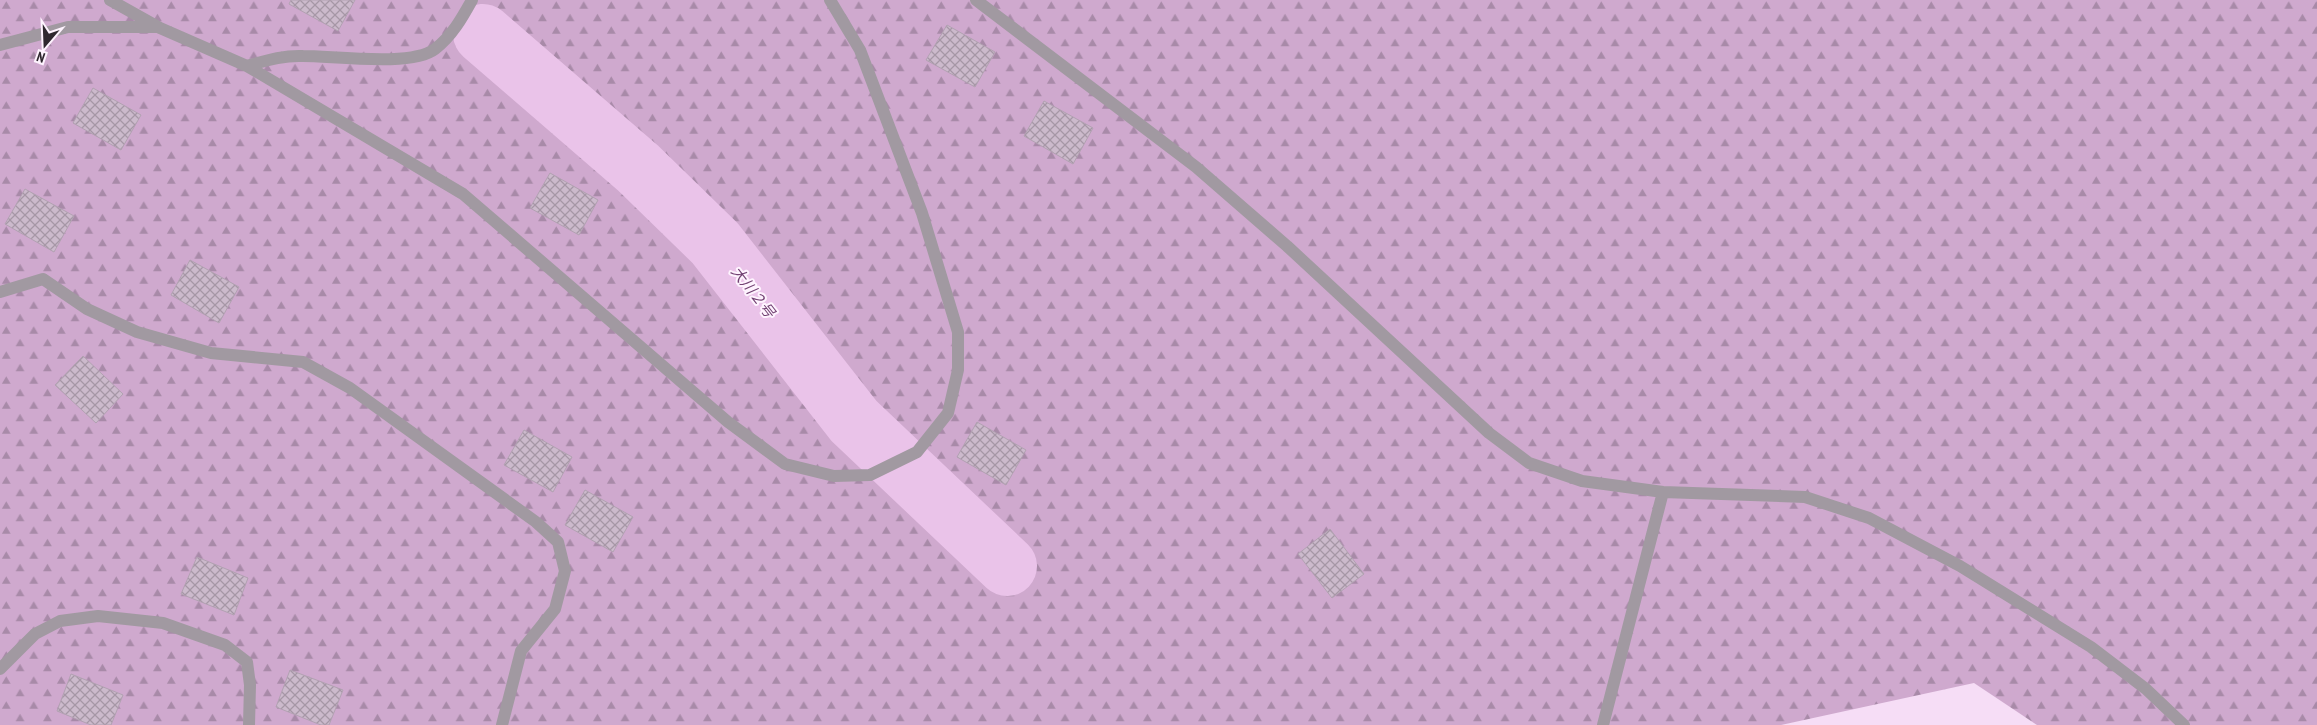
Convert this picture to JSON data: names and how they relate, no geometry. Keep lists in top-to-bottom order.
{
  "water": ["大川２号"],
  "north": "bottom"
}
